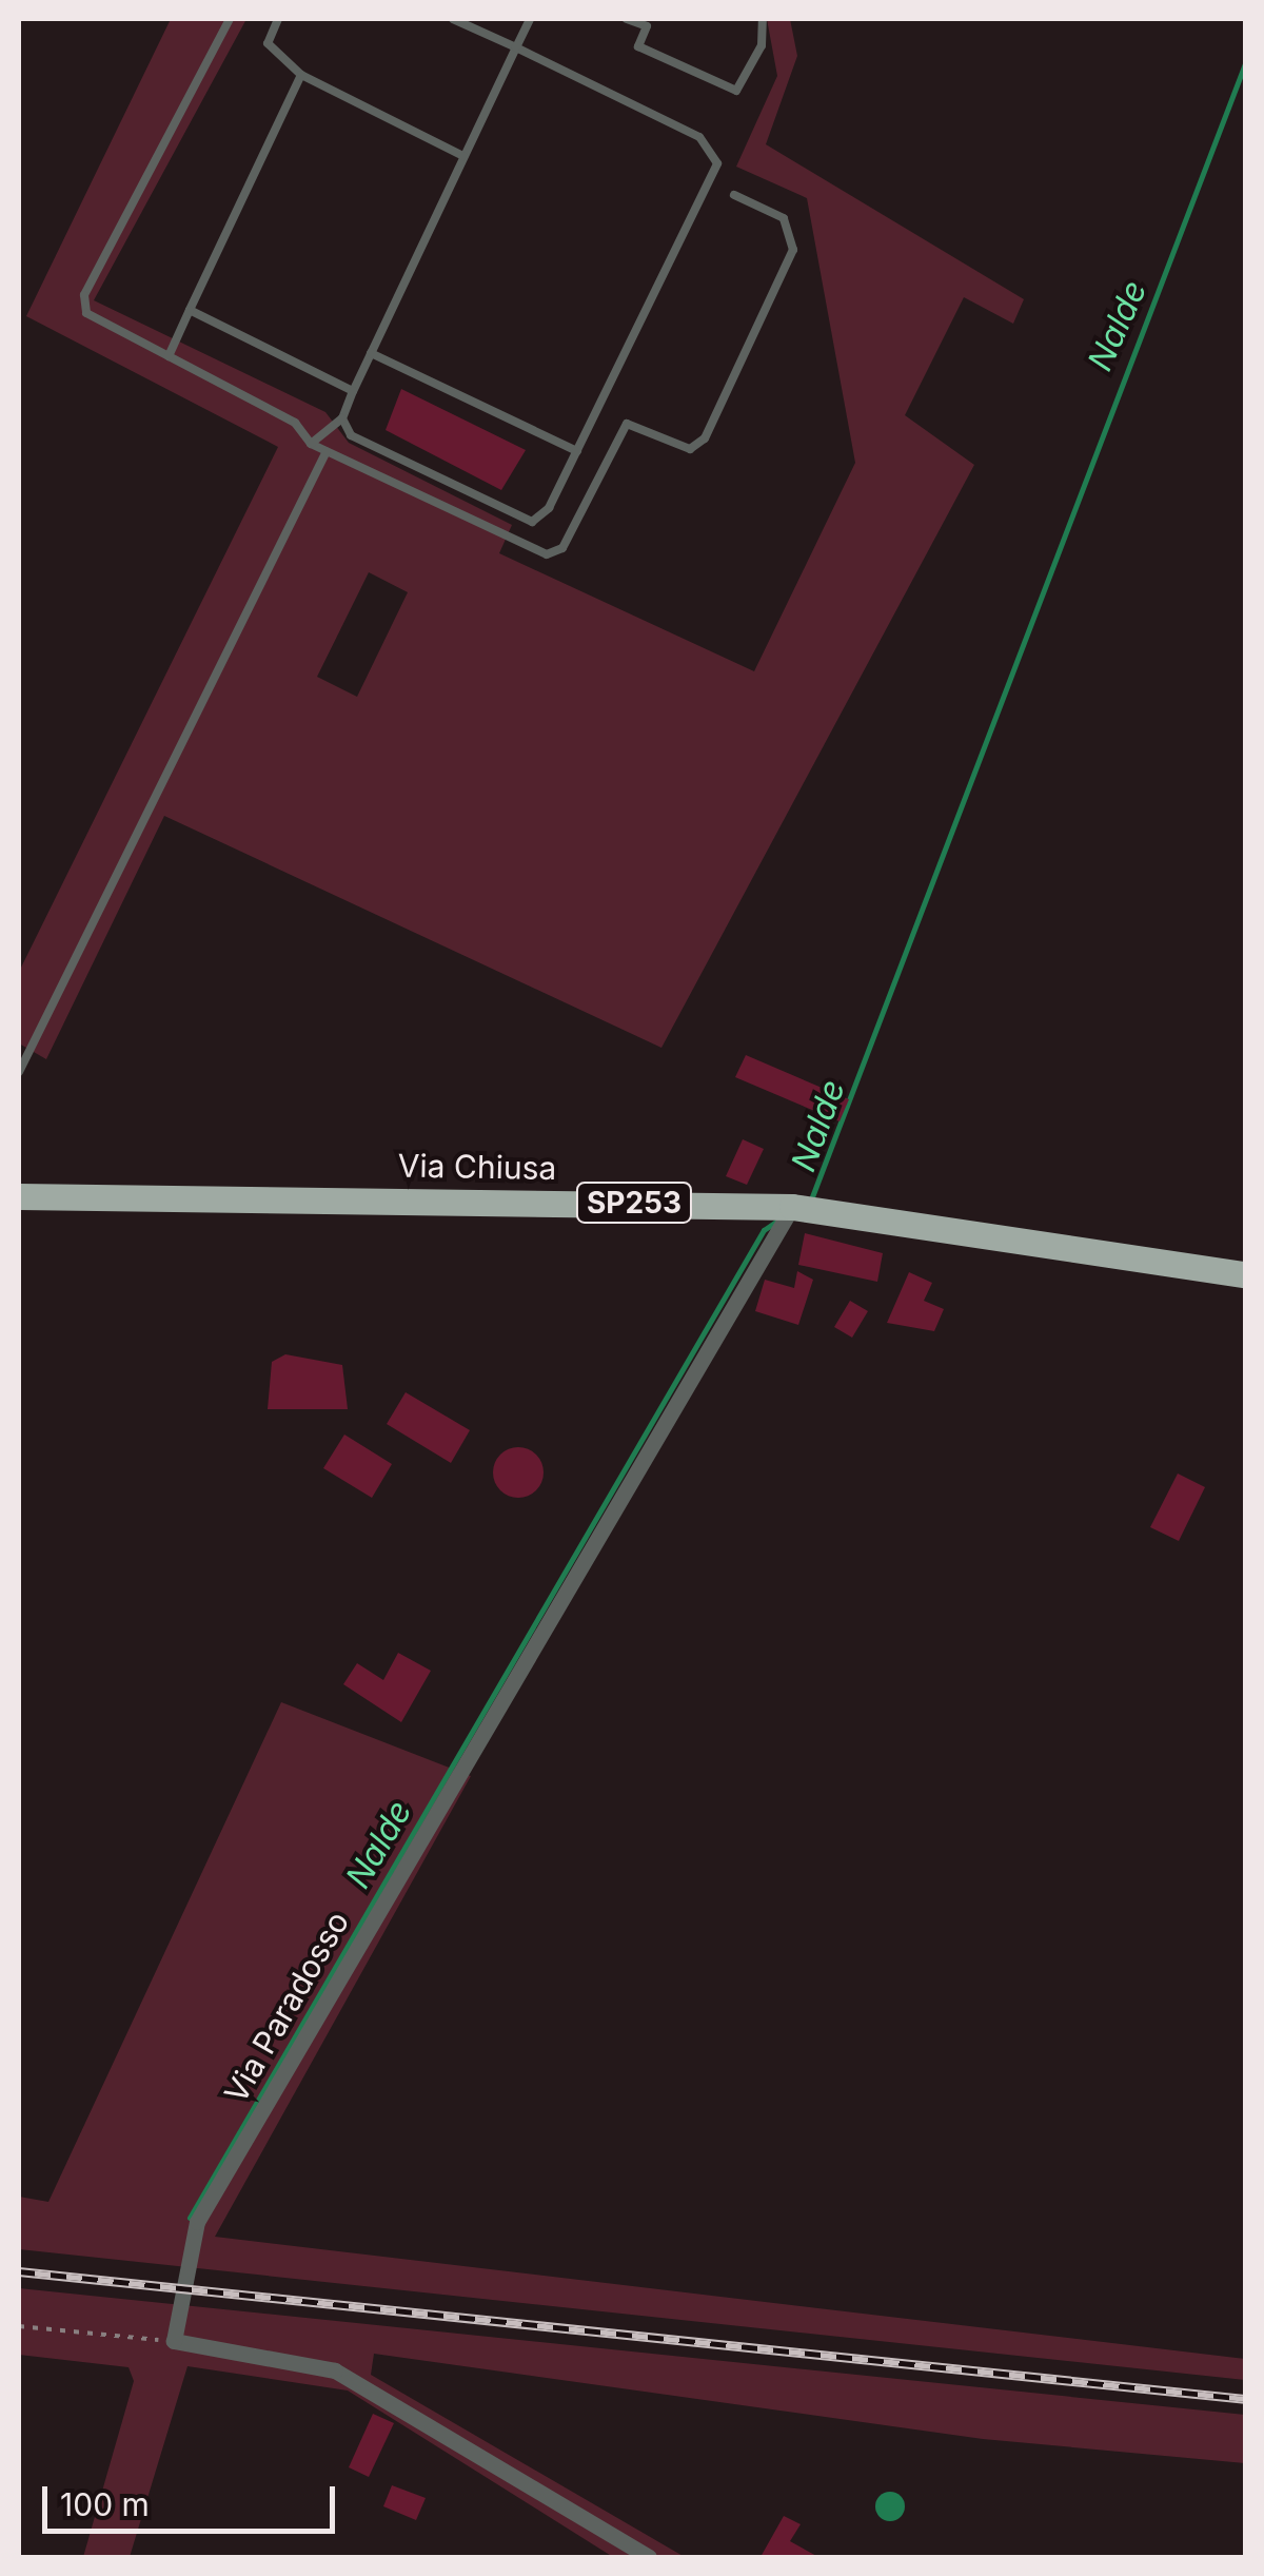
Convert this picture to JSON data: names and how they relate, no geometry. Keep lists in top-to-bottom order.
{
  "streets": {
    "main road": ["Via Chiusa", "SP253"],
    "street": ["Via Paradosso"]
  },
  "crossings": [
    ["Via Chiusa", "Via Paradosso"]
  ],
  "water": ["Nalde"],
  "scale_bar": "100 m"
}
